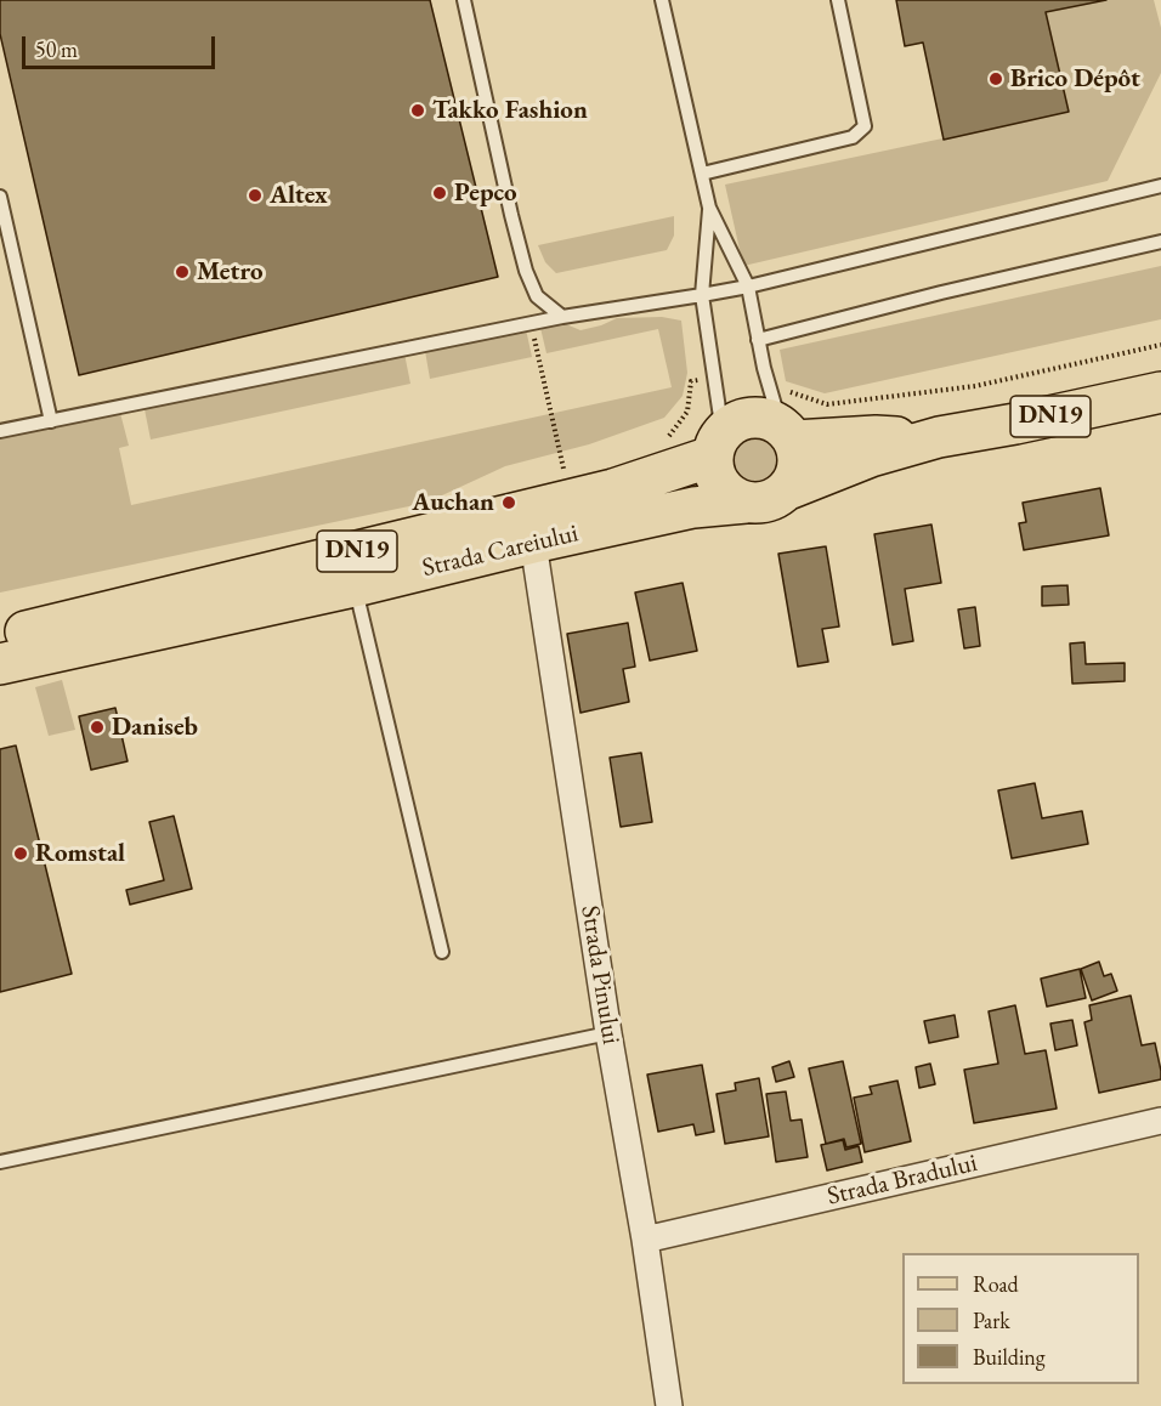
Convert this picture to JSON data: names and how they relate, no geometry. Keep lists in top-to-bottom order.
{
  "streets": {
    "main road": ["DN19", "Strada Careiului"],
    "street": ["Strada Pinului", "Strada Bradului"]
  },
  "crossings": [
    ["DN19", "Strada Careiului"],
    ["Strada Careiului", "Strada Pinului"],
    ["Strada Pinului", "Strada Bradului"]
  ],
  "places": [
    "Brico Dépôt",
    "Takko Fashion",
    "Pepco",
    "Altex",
    "Metro",
    "Auchan",
    "Daniseb",
    "Romstal"
  ],
  "legend": ["Road", "Park", "Building"],
  "scale_bar": "50 m"
}
